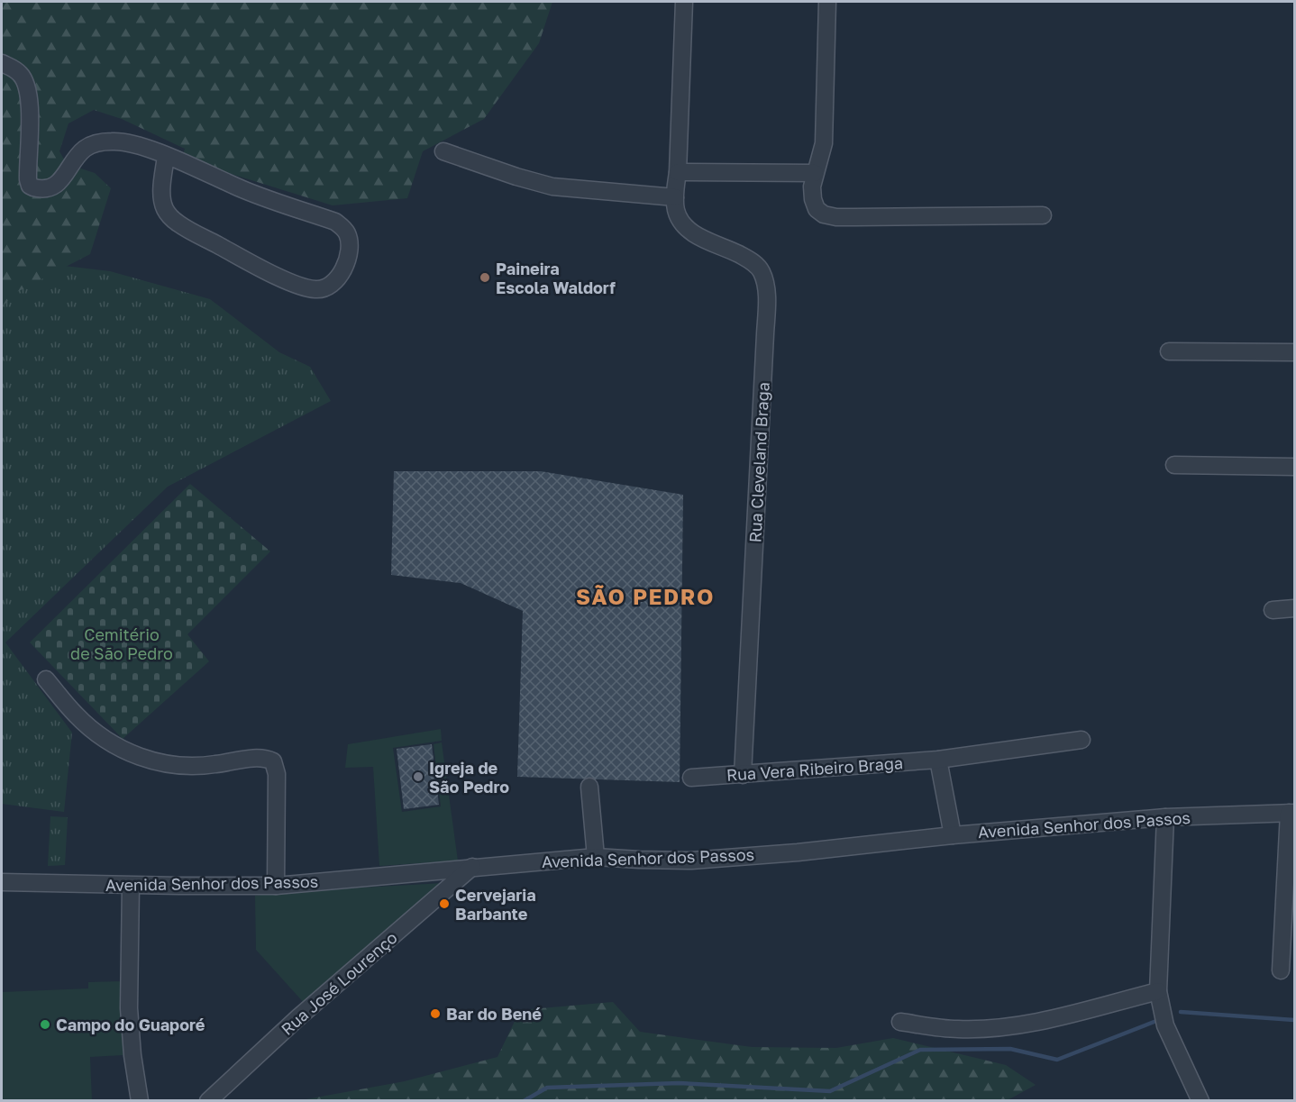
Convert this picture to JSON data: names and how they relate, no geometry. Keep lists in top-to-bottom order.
{
  "streets": {
    "street": [
      "Rua Cleveland Braga",
      "Rua Vera Ribeiro Braga",
      "Avenida Senhor dos Passos",
      "Rua José Lourenço"
    ]
  },
  "crossings": [
    ["Rua Cleveland Braga", "Rua Vera Ribeiro Braga"],
    ["Avenida Senhor dos Passos", "Rua José Lourenço"]
  ],
  "districts": ["SÃO PEDRO"],
  "parks": ["Cemitério de São Pedro"],
  "places": [
    "Paineira Escola Waldorf",
    "Igreja de São Pedro",
    "Cervejaria Barbante",
    "Bar do Bené",
    "Campo do Guaporé"
  ]
}
